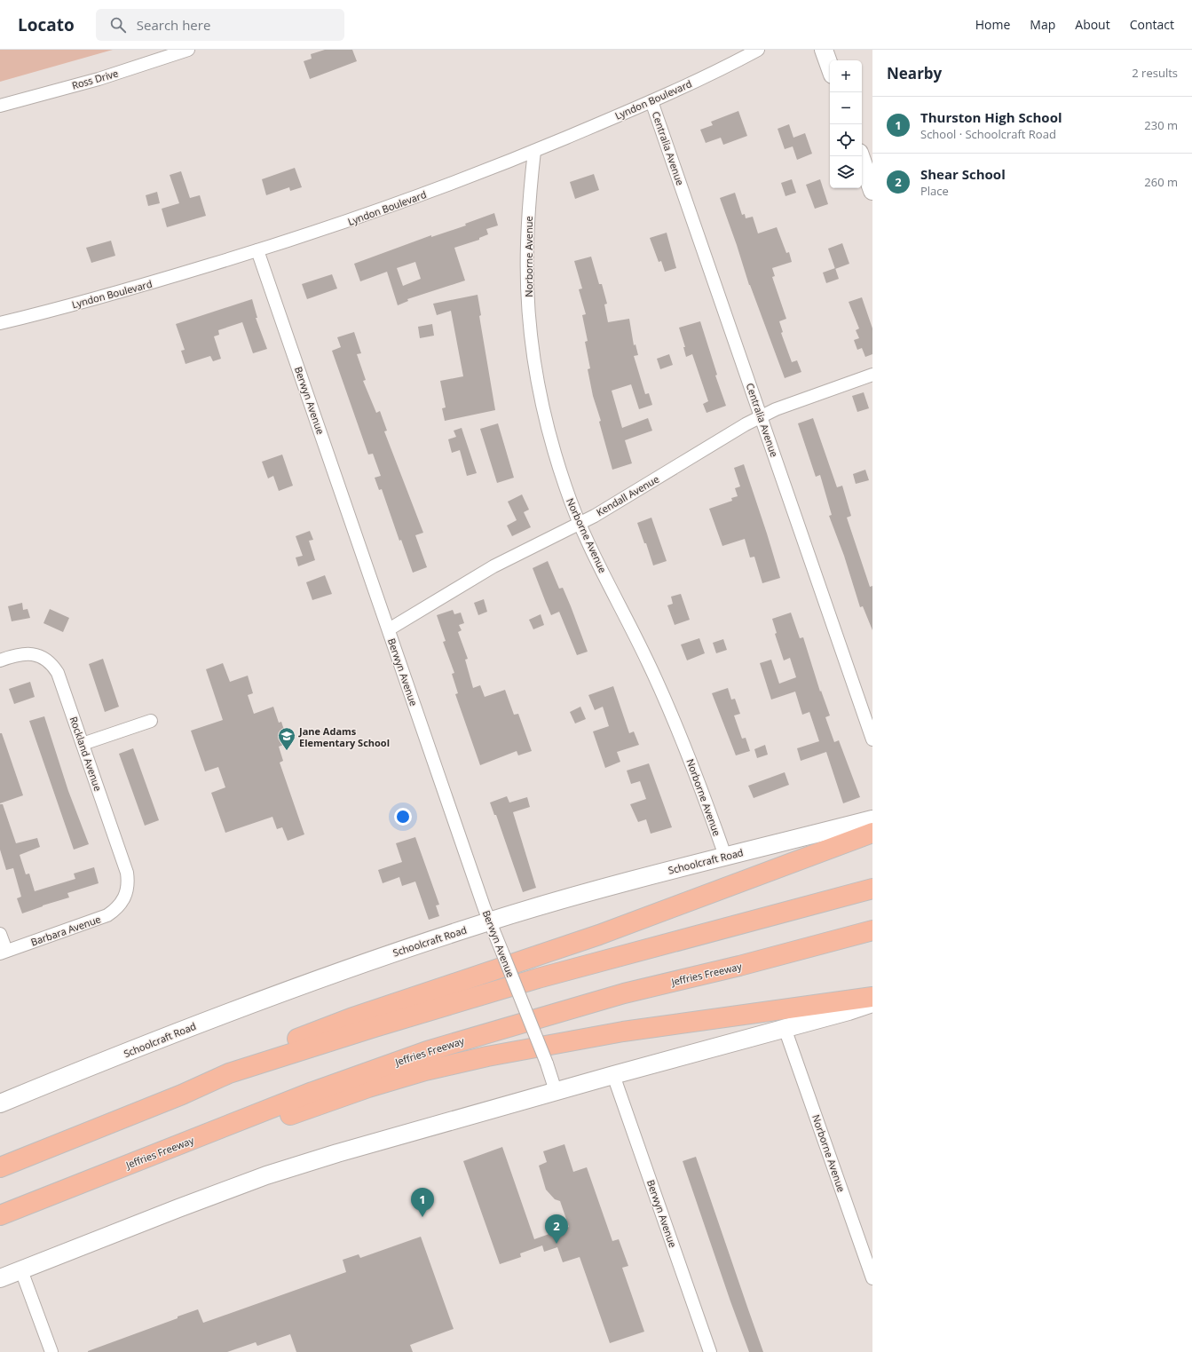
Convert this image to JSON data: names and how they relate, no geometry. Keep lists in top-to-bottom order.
{
  "streets": {
    "highway": ["Jeffries Freeway"],
    "main road": ["Schoolcraft Road"],
    "street": [
      "Ross Drive",
      "Lyndon Boulevard",
      "Centralia Avenue",
      "Norborne Avenue",
      "Berwyn Avenue",
      "Kendall Avenue",
      "Rockland Avenue",
      "Barbara Avenue"
    ]
  },
  "crossings": [
    ["Lyndon Boulevard", "Centralia Avenue"],
    ["Lyndon Boulevard", "Norborne Avenue"],
    ["Lyndon Boulevard", "Berwyn Avenue"],
    ["Centralia Avenue", "Kendall Avenue"],
    ["Norborne Avenue", "Kendall Avenue"],
    ["Norborne Avenue", "Schoolcraft Road"],
    ["Berwyn Avenue", "Kendall Avenue"],
    ["Berwyn Avenue", "Schoolcraft Road"],
    ["Rockland Avenue", "Barbara Avenue"]
  ],
  "places": {
    "school or university": ["Jane Adams Elementary School"]
  },
  "page": {
    "header": "Locato",
    "search": "Search here",
    "nav": [
      "Home",
      "Map",
      "About",
      "Contact"
    ],
    "heading": ["Nearby", "2 results"],
    "map_buttons": ["+", "−"],
    "list": [
      {
        "mark": "1",
        "name": "Thurston High School",
        "note": "School · Schoolcraft Road",
        "value": "230 m"
      },
      {
        "mark": "2",
        "name": "Shear School",
        "note": "Place",
        "value": "260 m"
      }
    ],
    "pins": ["1", "2"]
  }
}
